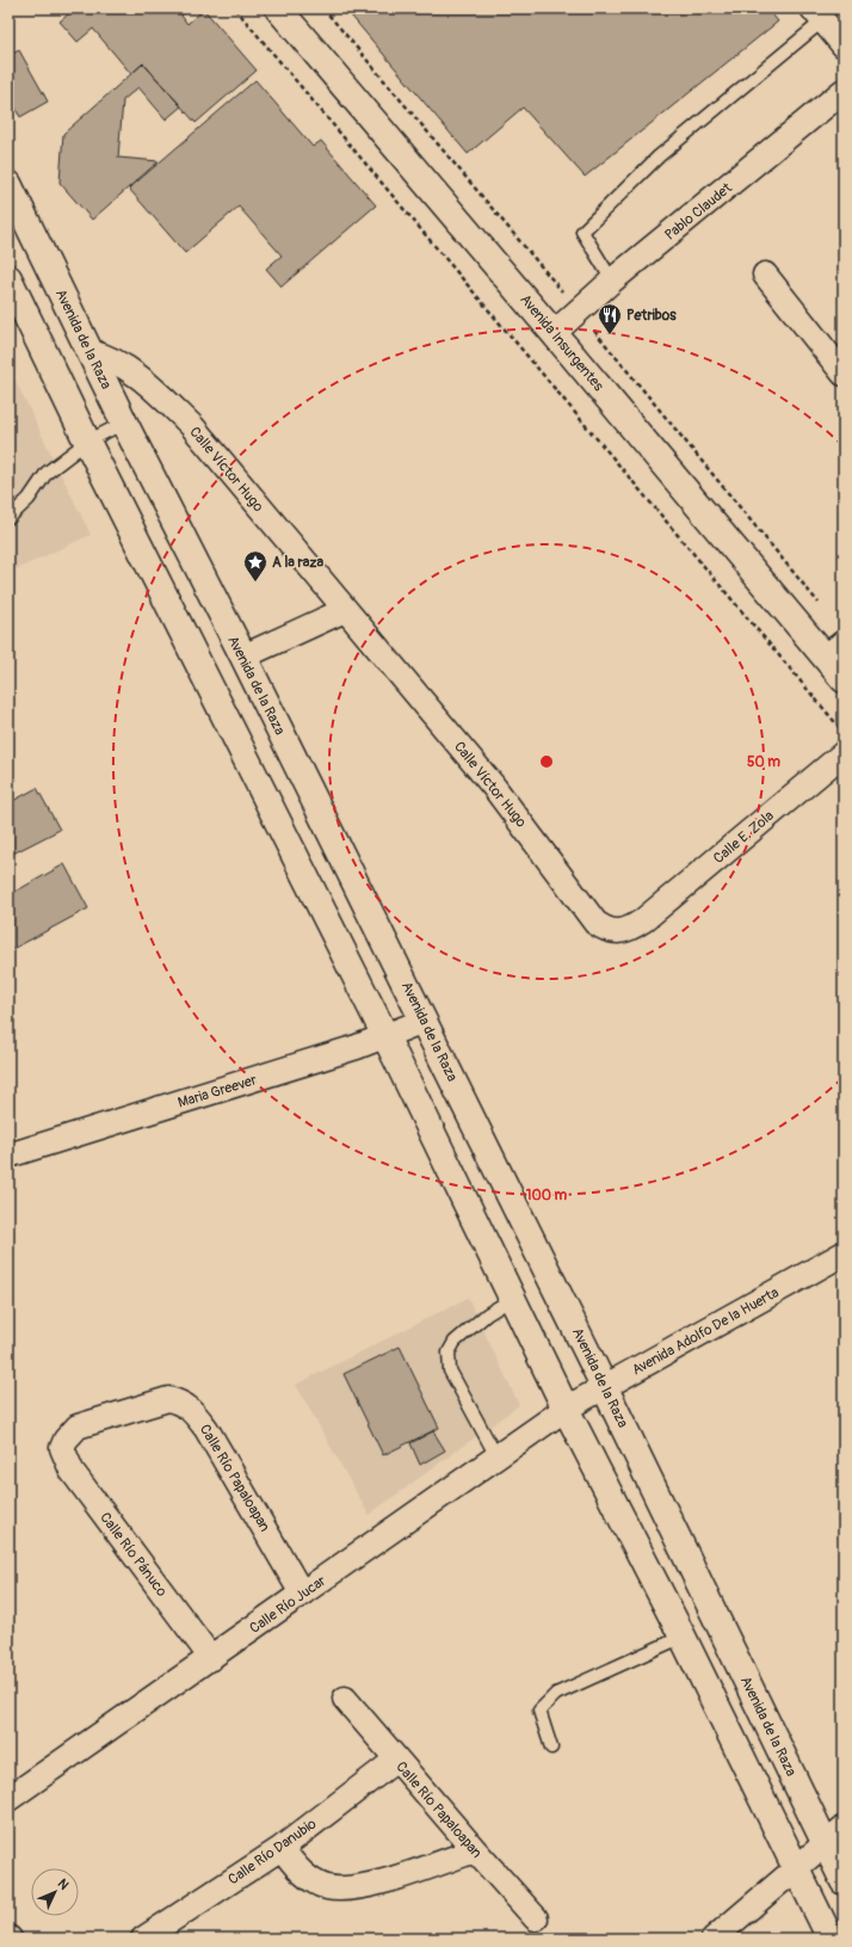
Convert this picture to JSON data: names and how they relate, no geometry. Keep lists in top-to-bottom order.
{
  "streets": {
    "main road": ["Avenida de la Raza", "Avenida Insurgentes"],
    "street": [
      "Pablo Claudet",
      "Calle Víctor Hugo",
      "Calle E. Zola",
      "Maria Greever",
      "Avenida Adolfo De la Huerta",
      "Calle Río Papaloapan",
      "Calle Río Pánuco",
      "Calle Río Jucar",
      "Calle Río Danubio"
    ]
  },
  "crossings": [
    ["Pablo Claudet", "Avenida Insurgentes"],
    ["Avenida de la Raza", "Calle Víctor Hugo"],
    ["Avenida de la Raza", "Maria Greever"],
    ["Avenida de la Raza", "Avenida Adolfo De la Huerta"],
    ["Calle Víctor Hugo", "Calle E. Zola"],
    ["Avenida Adolfo De la Huerta", "Calle Río Jucar"],
    ["Calle Río Papaloapan", "Calle Río Pánuco"],
    ["Calle Río Papaloapan", "Calle Río Jucar"],
    ["Calle Río Papaloapan", "Calle Río Danubio"],
    ["Calle Río Pánuco", "Calle Río Jucar"]
  ],
  "places": {
    "restaurant": ["Petribos"],
    "place": ["A la raza"]
  },
  "north": "top right",
  "rings": ["50 m", "100 m"]
}
